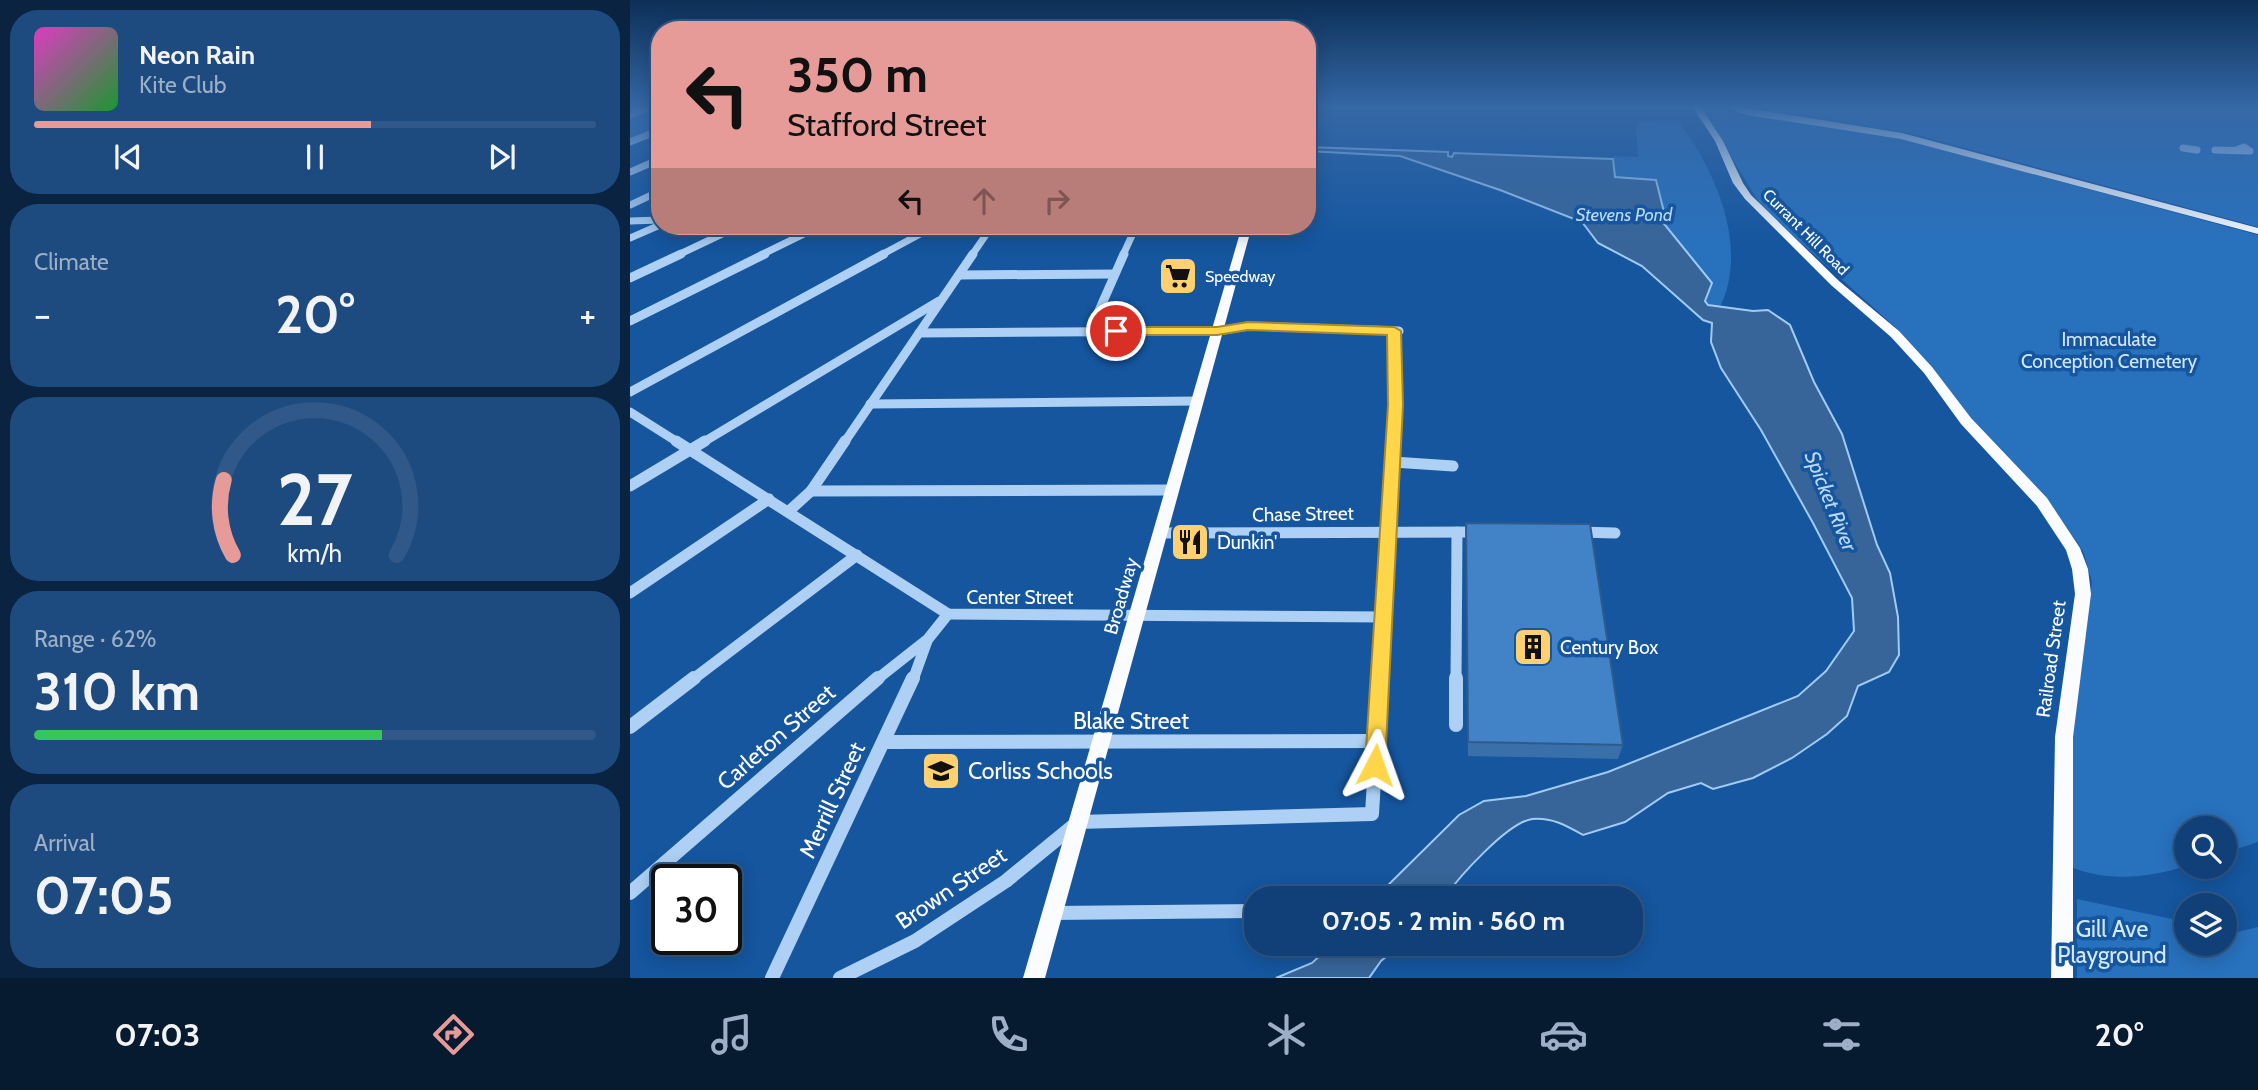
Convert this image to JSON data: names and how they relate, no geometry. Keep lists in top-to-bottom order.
{
  "streets": {
    "main road": ["Currant Hill Road", "Broadway", "Railroad Street"],
    "street": [
      "Chase Street",
      "Center Street",
      "Blake Street",
      "Carleton Street",
      "Merrill Street",
      "Brown Street"
    ]
  },
  "crossings": [
    ["Currant Hill Road", "Railroad Street"],
    ["Chase Street", "Broadway"],
    ["Broadway", "Center Street"],
    ["Broadway", "Blake Street"],
    ["Broadway", "Brown Street"],
    ["Center Street", "Carleton Street"],
    ["Blake Street", "Merrill Street"],
    ["Carleton Street", "Merrill Street"]
  ],
  "water": ["Stevens Pond", "Spicket River"],
  "parks": ["Immaculate Conception Cemetery", "Gill Ave Playground"],
  "places": {
    "supermarket": ["Speedway"],
    "restaurant": ["Dunkin'"],
    "building": ["Century Box"],
    "school or university": ["Corliss Schools"]
  },
  "page": {
    "turn": ["350 m", "Stafford Street"],
    "song": ["Neon Rain", "Kite Club"],
    "tile": [
      "Climate",
      ["Range · 62%", "310 km"],
      ["Arrival", "07:05"]
    ],
    "heat": ["−", "20°", "+"],
    "limit": "30",
    "trip": "07:05 · 2 min · 560 m",
    "tabs": ["07:03", "20°"],
    "gauge": ["27", "km/h"]
  }
}
